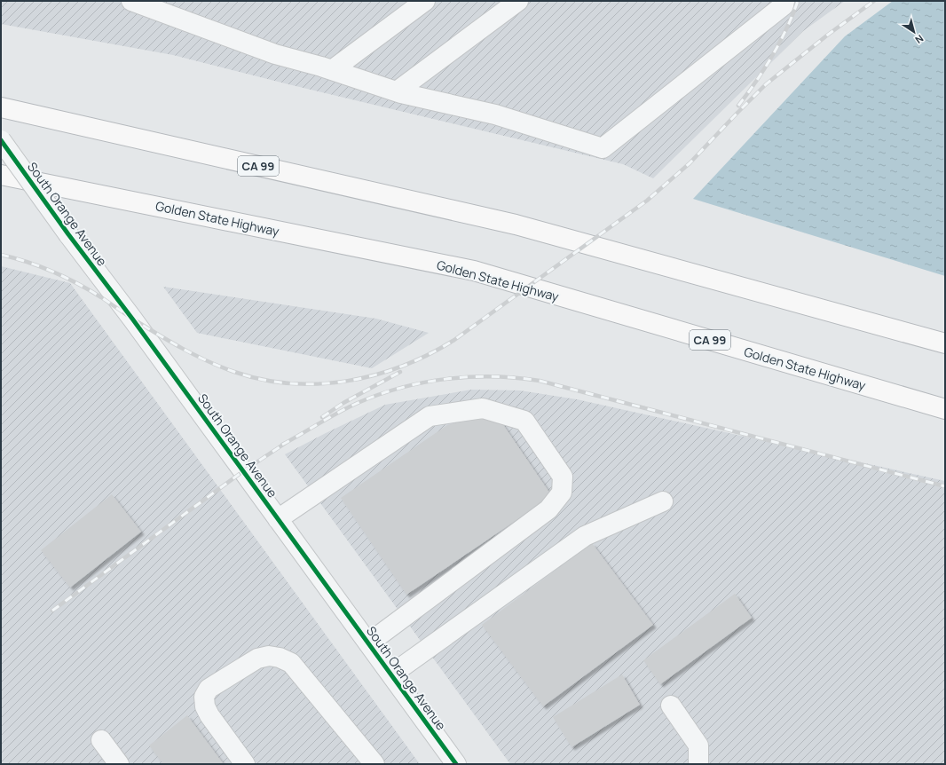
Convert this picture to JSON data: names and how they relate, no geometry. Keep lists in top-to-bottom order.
{
  "streets": {
    "highway": ["CA 99", "Golden State Highway"],
    "street": ["South Orange Avenue"]
  },
  "north": "bottom right"
}
